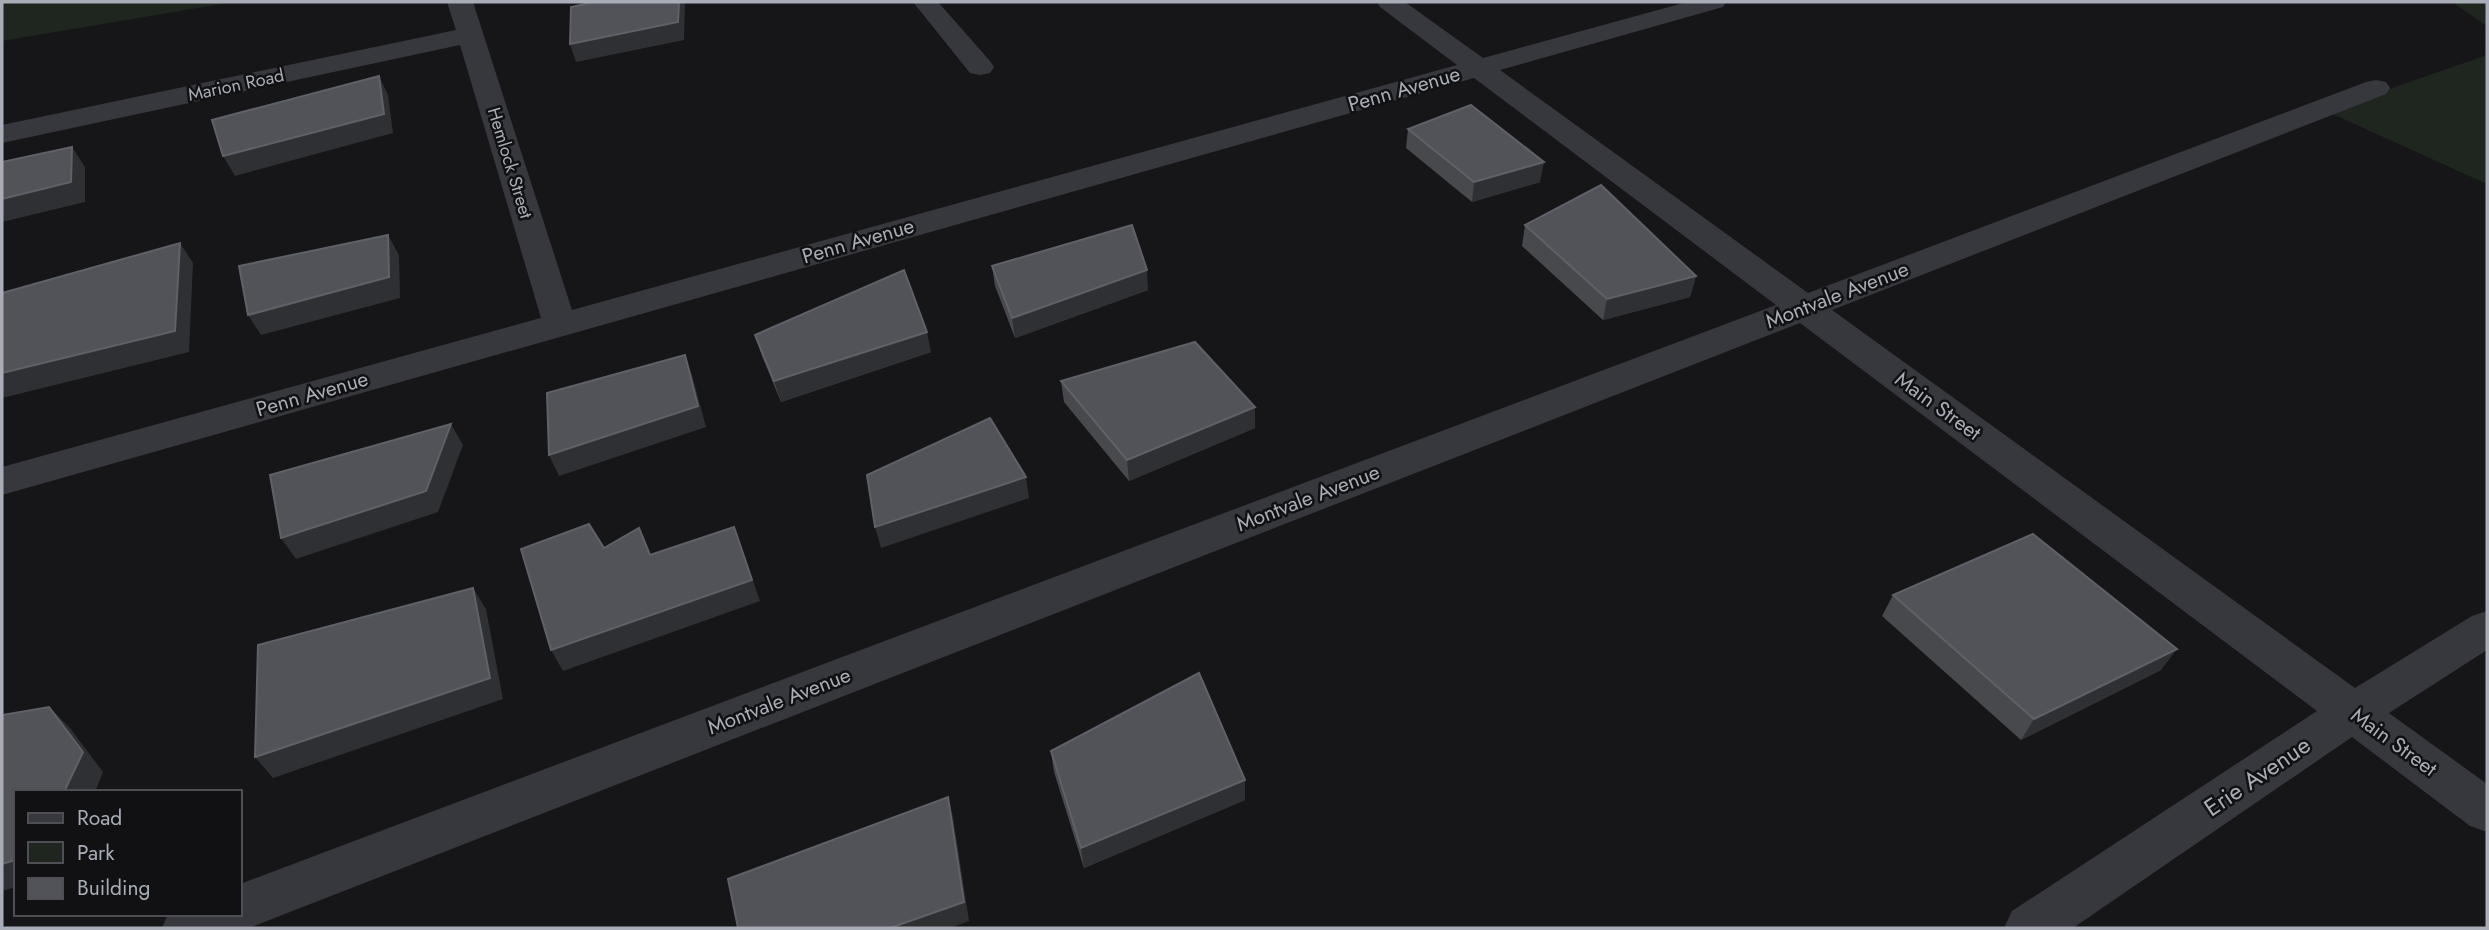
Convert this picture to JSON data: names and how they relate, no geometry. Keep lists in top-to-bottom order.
{
  "streets": {
    "street": [
      "Marion Road",
      "Penn Avenue",
      "Hemlock Street",
      "Montvale Avenue",
      "Main Street",
      "Erie Avenue"
    ]
  },
  "crossings": [
    ["Marion Road", "Hemlock Street"],
    ["Penn Avenue", "Hemlock Street"],
    ["Penn Avenue", "Main Street"],
    ["Montvale Avenue", "Main Street"],
    ["Main Street", "Erie Avenue"]
  ],
  "legend": ["Road", "Park", "Building"]
}
